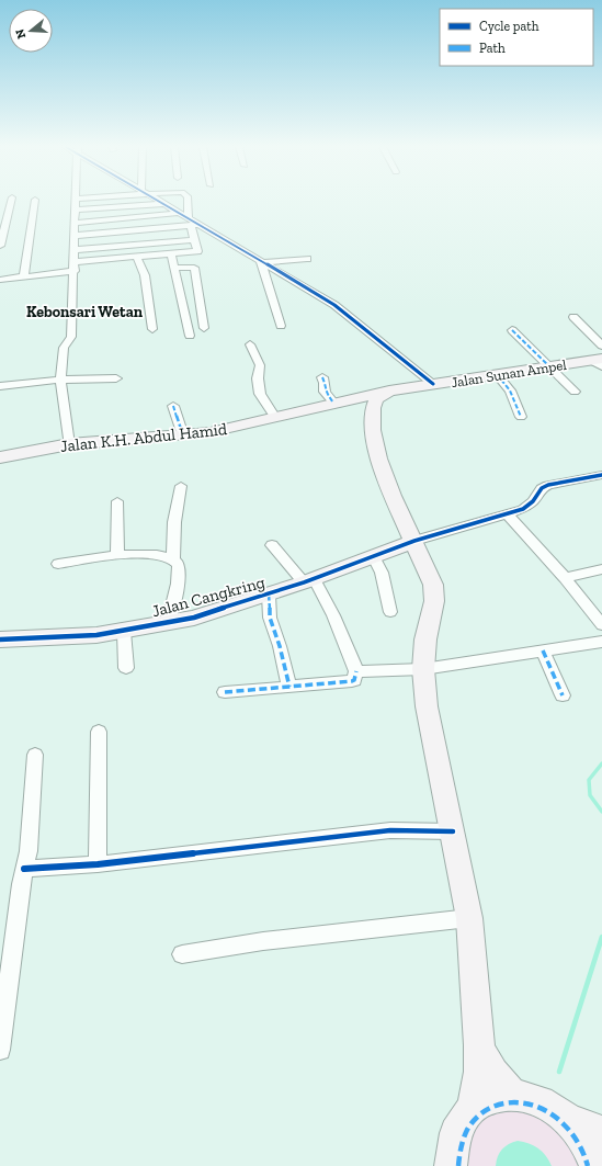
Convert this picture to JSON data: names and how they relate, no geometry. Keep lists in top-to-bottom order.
{
  "streets": {
    "main road": ["Jalan Sunan Ampel", "Jalan K.H. Abdul Hamid", "Jalan Cangkring"]
  },
  "crossings": [
    ["Jalan Sunan Ampel", "Jalan K.H. Abdul Hamid"]
  ],
  "districts": ["Kebonsari Wetan"],
  "legend": ["Cycle path", "Path"],
  "north": "left"
}
